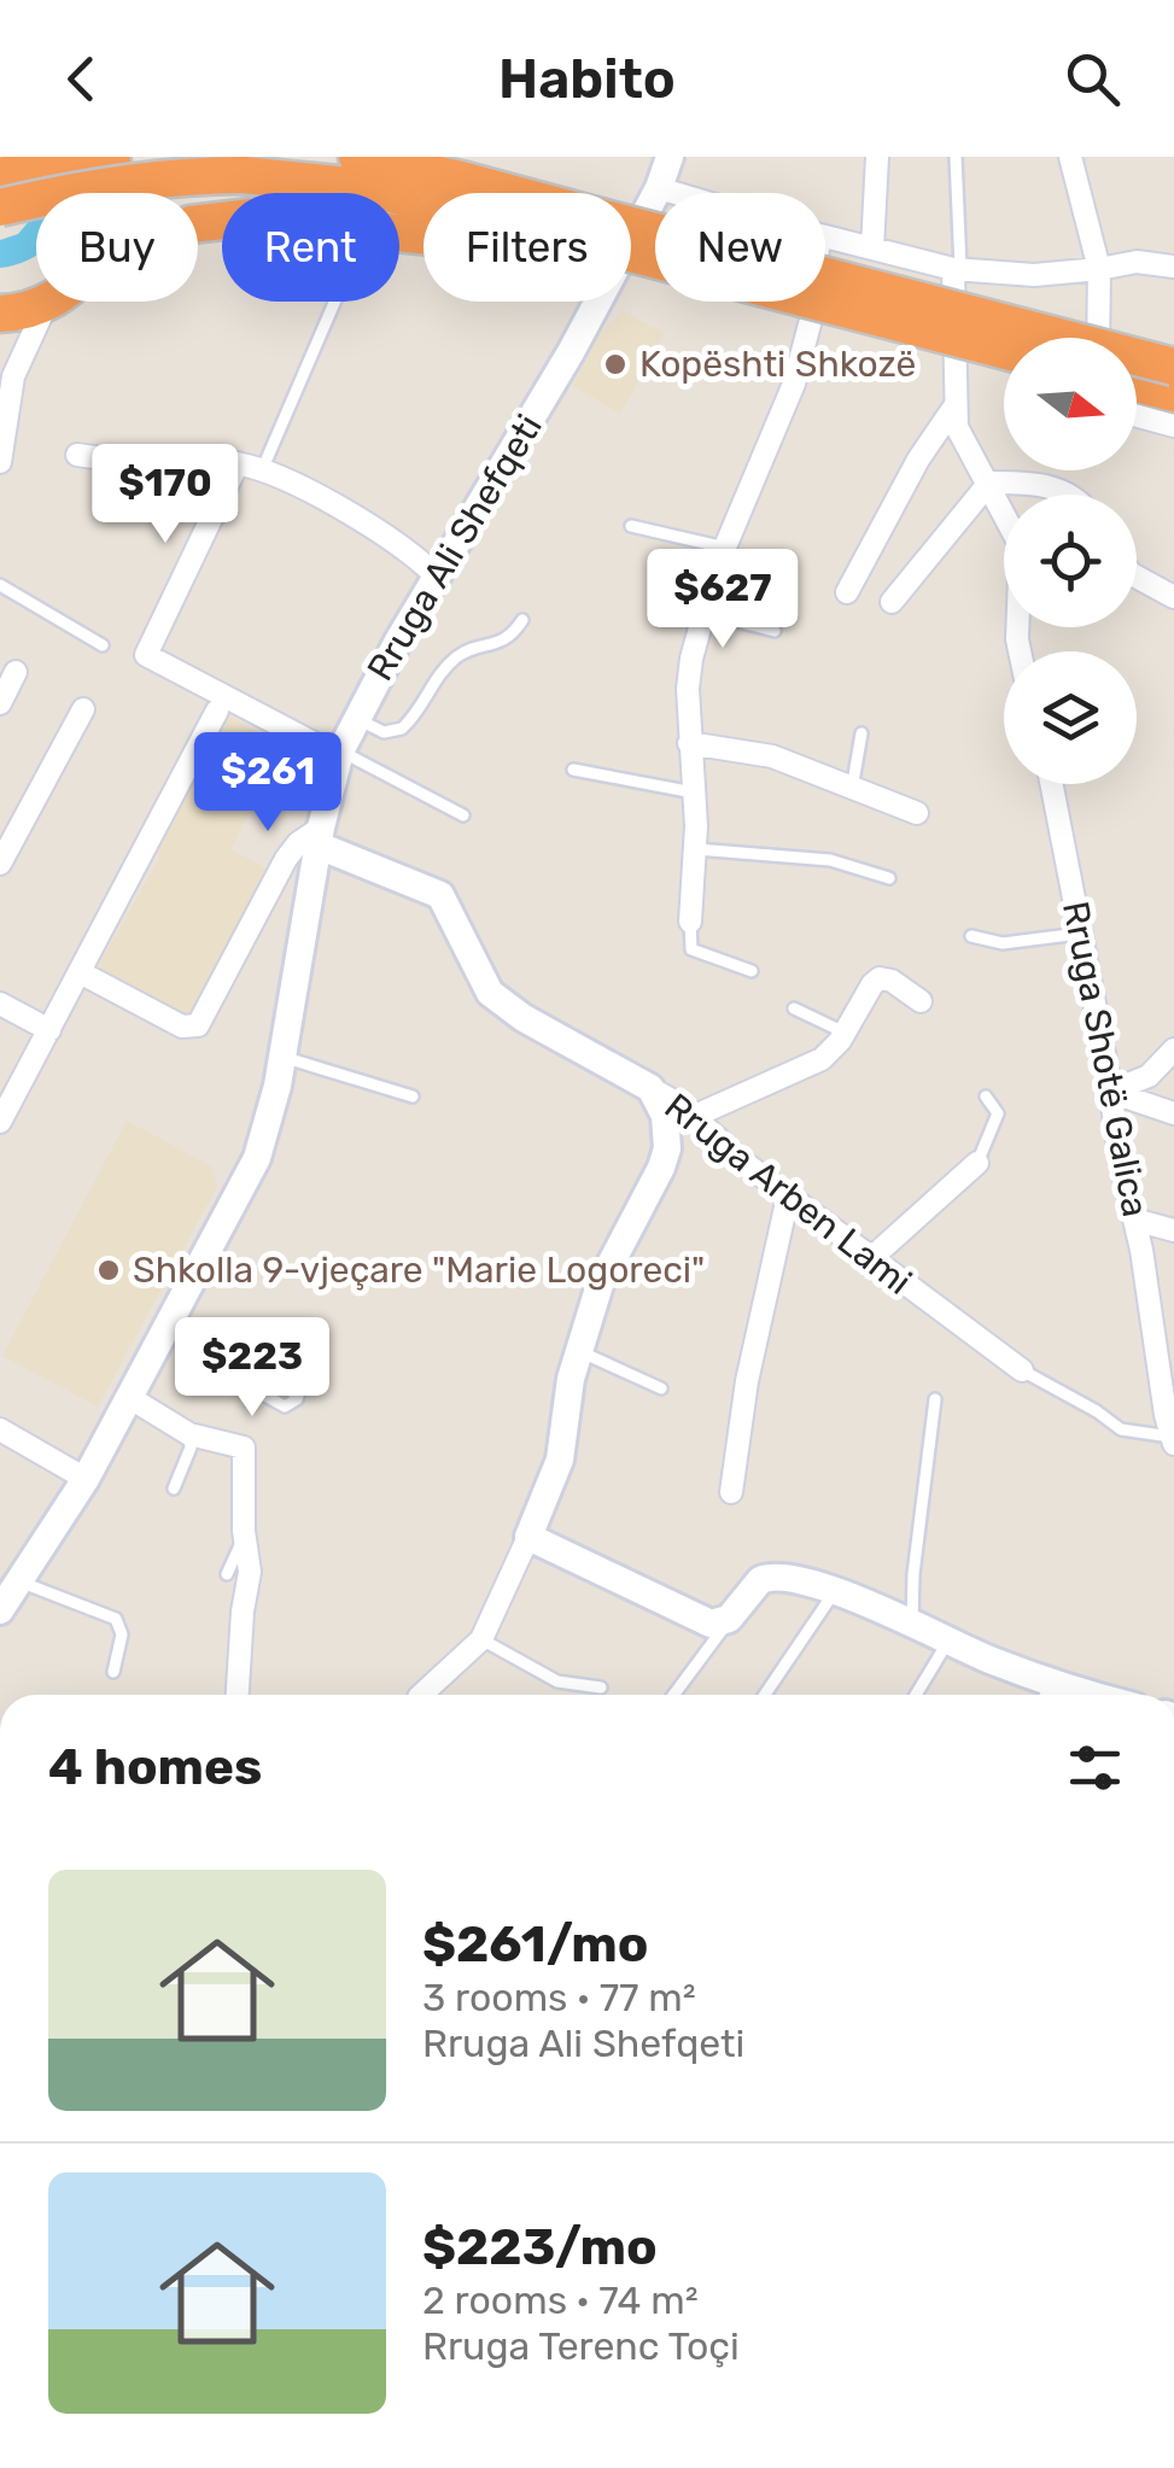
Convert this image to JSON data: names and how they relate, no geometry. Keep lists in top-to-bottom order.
{
  "streets": {
    "main road": ["Rruga Ali Shefqeti", "Rruga Arben Lami"],
    "street": ["Rruga Shotë Galica"]
  },
  "crossings": [
    ["Rruga Ali Shefqeti", "Rruga Arben Lami"],
    ["Rruga Shotë Galica", "Rruga Arben Lami"]
  ],
  "places": ["Kopështi Shkozë", "Shkolla 9-vjeçare \"Marie Logoreci\""],
  "north": "right",
  "page": {
    "header": "Habito",
    "chip": [
      "Buy",
      "Rent",
      "Filters",
      "New"
    ],
    "price": [
      "$170",
      "$627",
      "$261",
      "$223"
    ],
    "heading": "4 homes",
    "list": [
      {
        "name": "$261/mo",
        "note": "3 rooms · 77 m² · Rruga Ali Shefqeti"
      },
      {
        "name": "$223/mo",
        "note": "2 rooms · 74 m² · Rruga Terenc Toçi"
      }
    ]
  }
}
